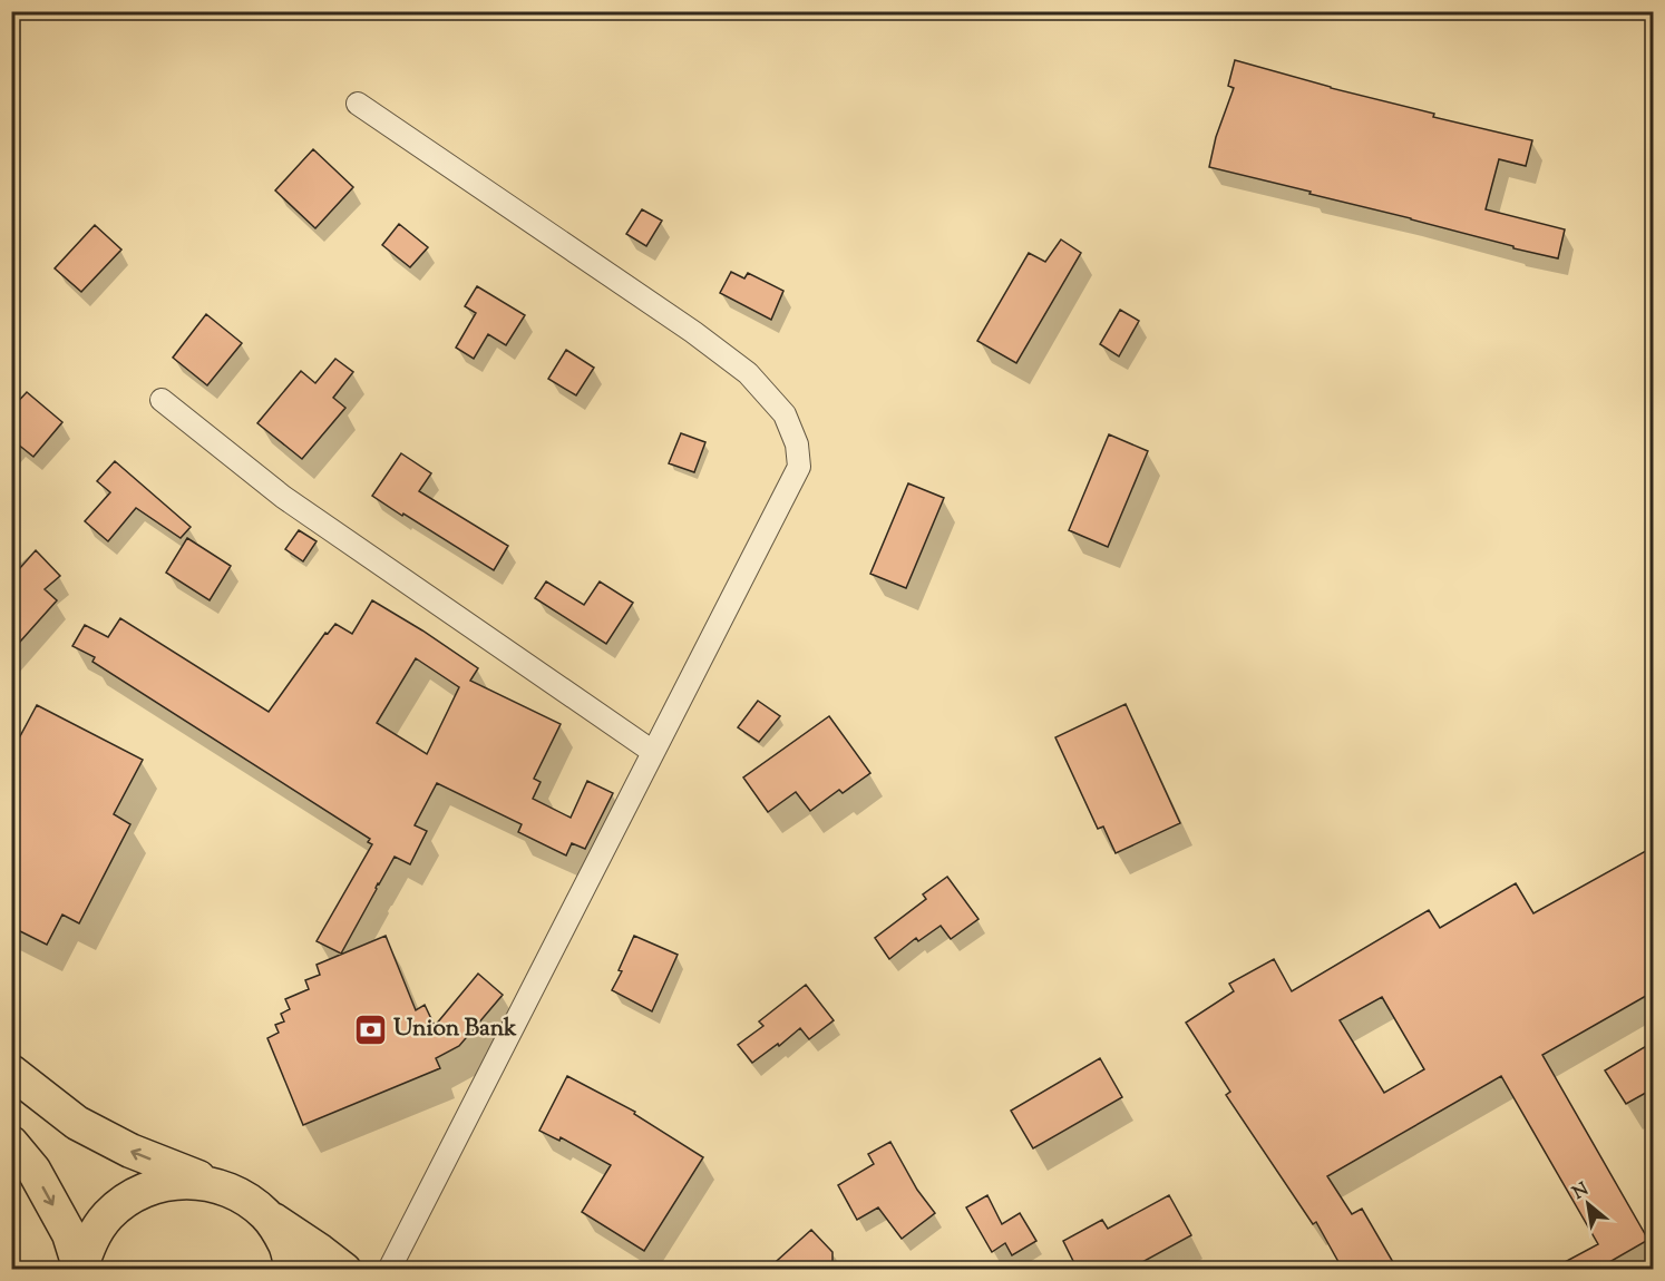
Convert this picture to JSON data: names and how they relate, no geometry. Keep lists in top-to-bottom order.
{
  "places": {
    "bank": ["Union Bank"]
  },
  "north": "top left"
}
